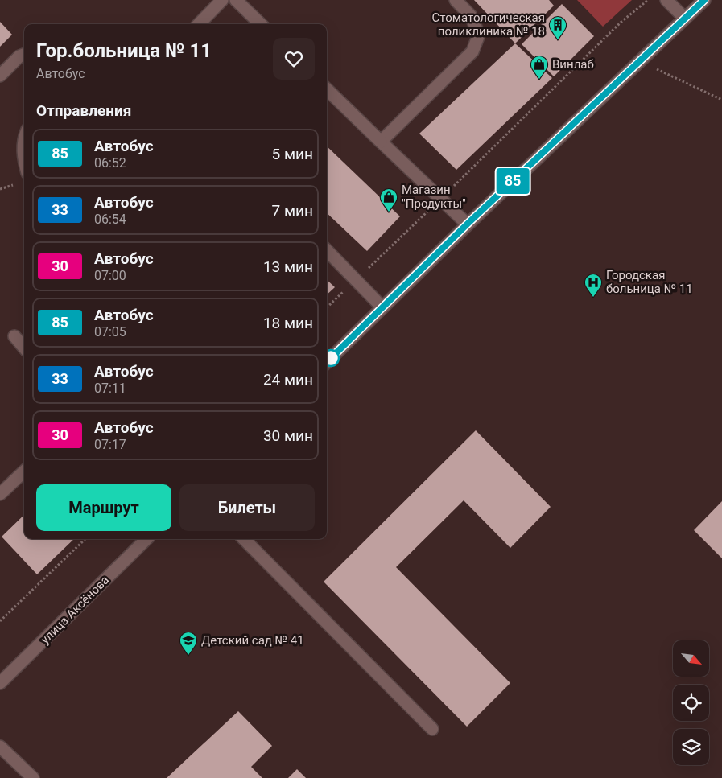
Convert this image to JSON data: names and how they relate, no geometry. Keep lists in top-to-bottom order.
{
  "streets": {
    "street": ["улица Аксёнова"]
  },
  "places": {
    "building": ["Стоматологическая поликлиника № 18"],
    "shop": ["Винлаб", "Магазин \"Продукты\""],
    "hospital": ["Городская больница № 11"],
    "school or university": ["Детский сад № 41"]
  },
  "lines": ["bus line 85"],
  "north": "bottom right",
  "page": {
    "on_map": "85",
    "heading": [
      ["Гор.больница № 11", "Автобус"],
      "Отправления"
    ],
    "list": [
      {
        "mark": "85",
        "name": "Автобус",
        "note": "06:52",
        "value": "5 мин"
      },
      {
        "mark": "33",
        "name": "Автобус",
        "note": "06:54",
        "value": "7 мин"
      },
      {
        "mark": "30",
        "name": "Автобус",
        "note": "07:00",
        "value": "13 мин"
      },
      {
        "mark": "85",
        "name": "Автобус",
        "note": "07:05",
        "value": "18 мин"
      },
      {
        "mark": "33",
        "name": "Автобус",
        "note": "07:11",
        "value": "24 мин"
      },
      {
        "mark": "30",
        "name": "Автобус",
        "note": "07:17",
        "value": "30 мин"
      }
    ],
    "buttons": ["Маршрут", "Билеты"]
  }
}
